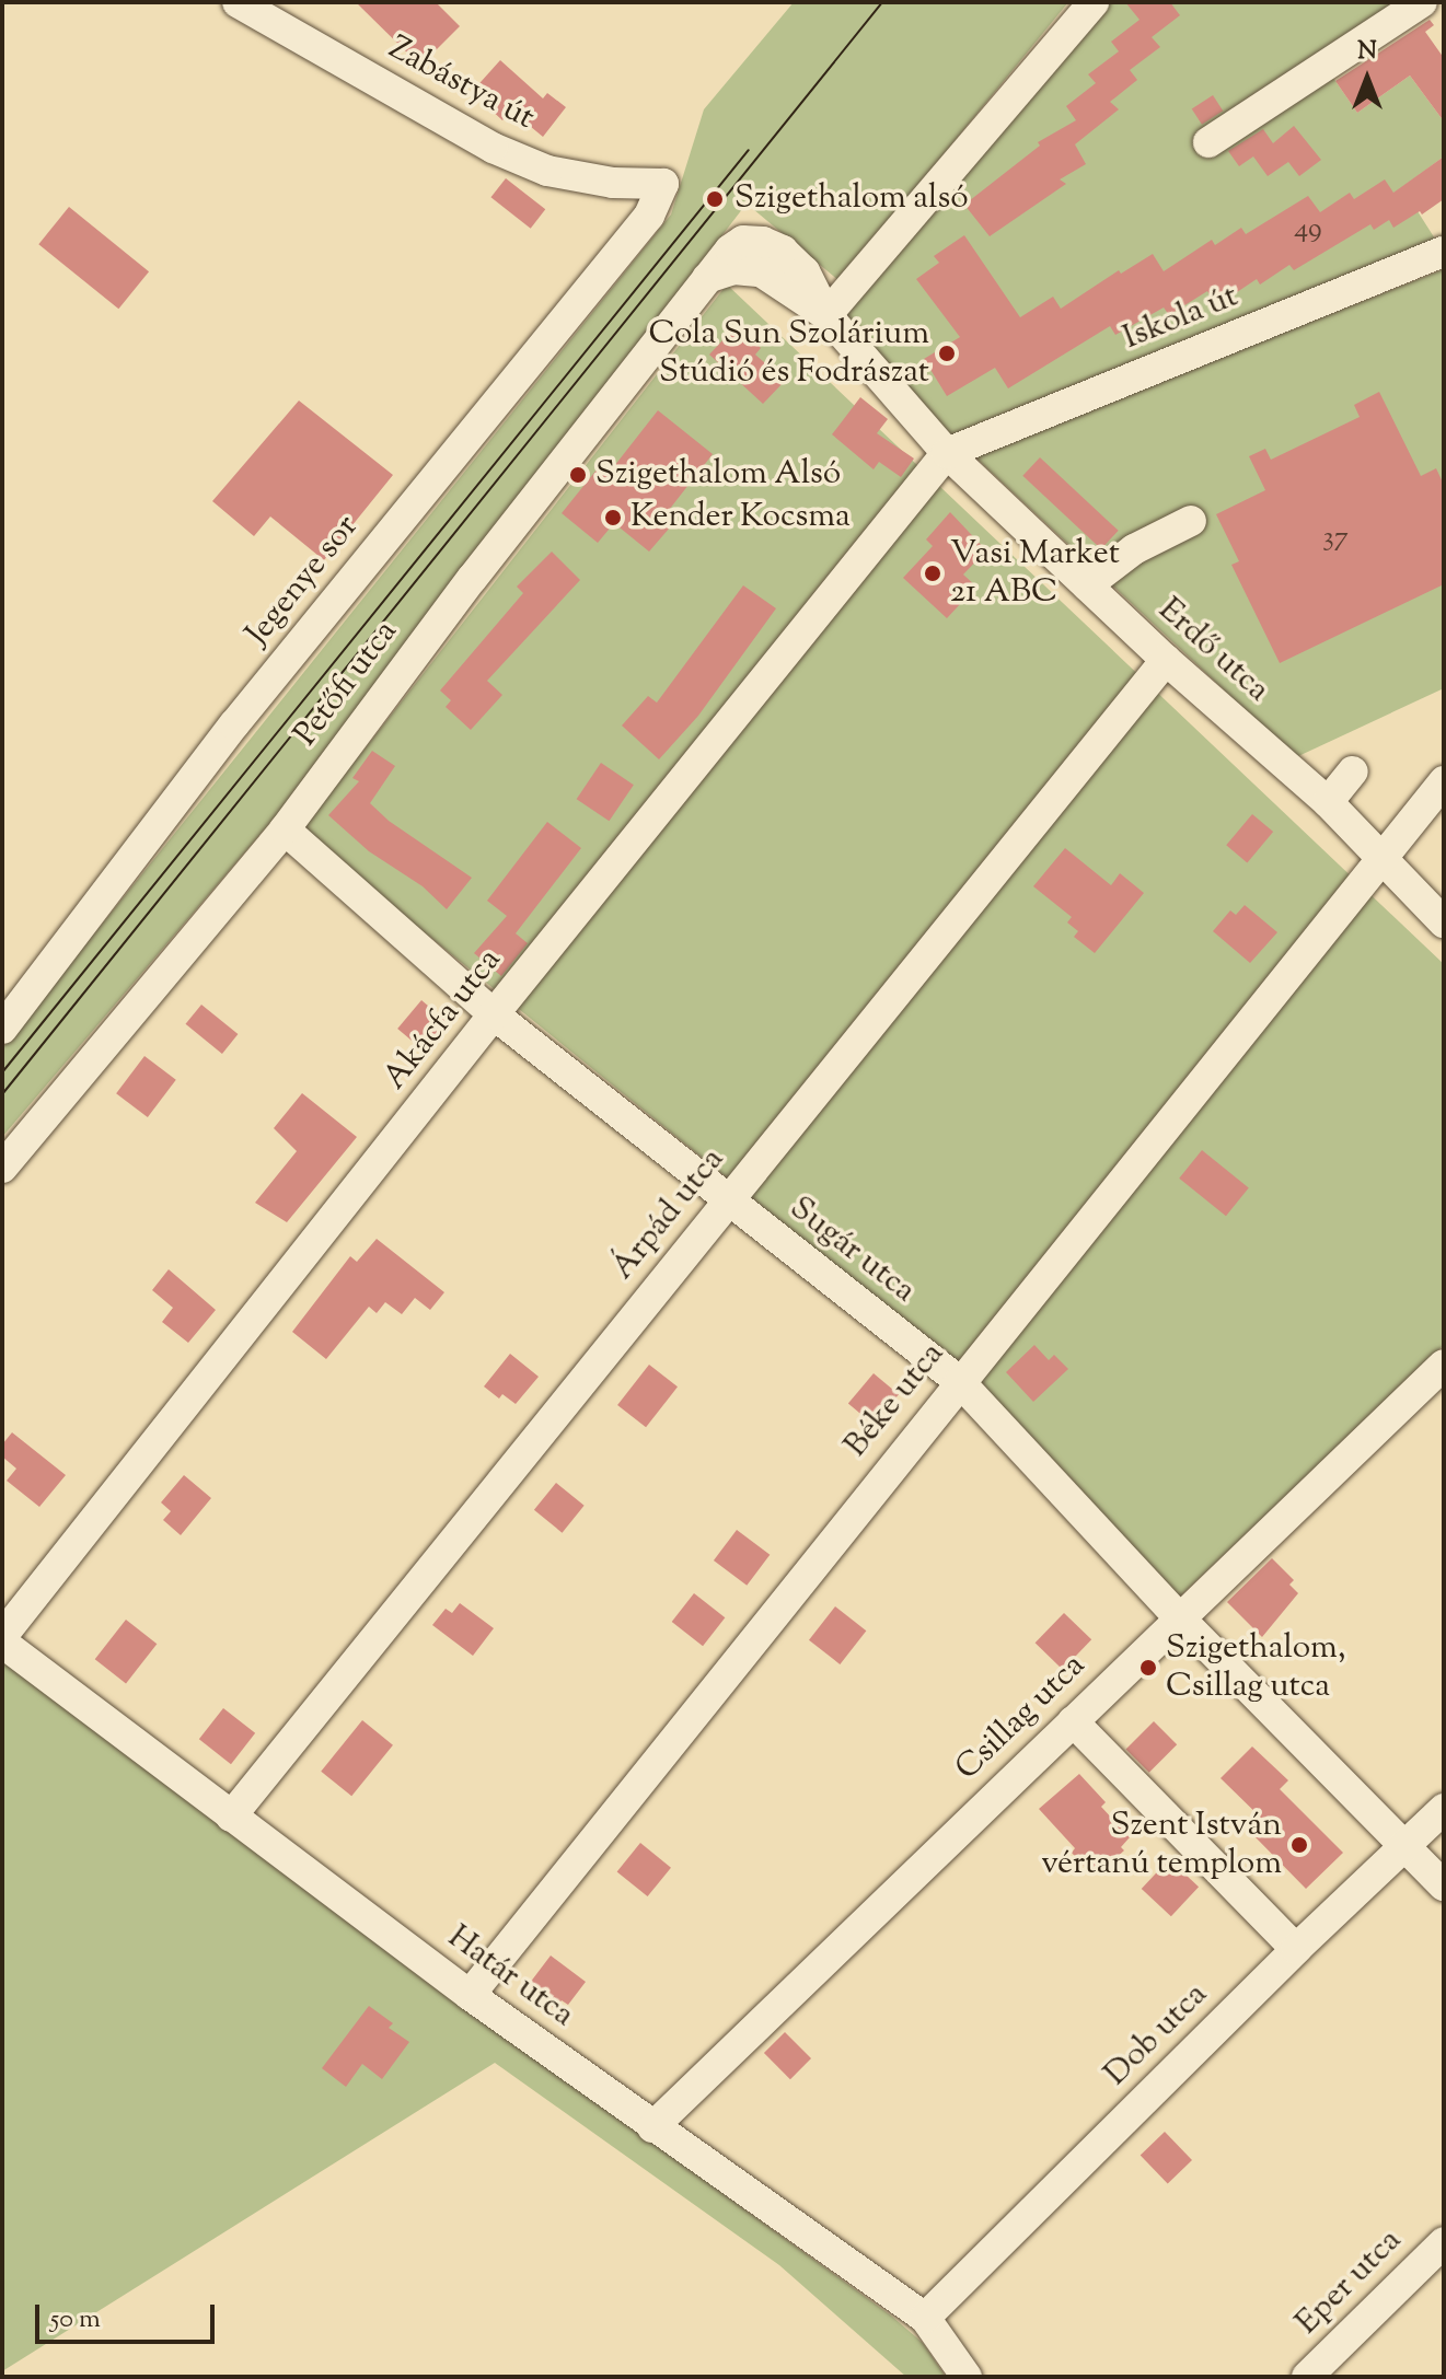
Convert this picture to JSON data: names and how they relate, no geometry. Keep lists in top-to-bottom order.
{
  "streets": {
    "street": [
      "Zabástya út",
      "Iskola út",
      "Jegenye sor",
      "Erdő utca",
      "Petőfi utca",
      "Akácfa utca",
      "Árpád utca",
      "Sugár utca",
      "Béke utca",
      "Csillag utca",
      "Határ utca",
      "Dob utca",
      "Eper utca"
    ]
  },
  "crossings": [
    ["Zabástya út", "Jegenye sor"],
    ["Iskola út", "Erdő utca"],
    ["Iskola út", "Akácfa utca"],
    ["Erdő utca", "Petőfi utca"],
    ["Erdő utca", "Akácfa utca"],
    ["Erdő utca", "Árpád utca"],
    ["Erdő utca", "Béke utca"],
    ["Petőfi utca", "Sugár utca"],
    ["Akácfa utca", "Sugár utca"],
    ["Akácfa utca", "Határ utca"],
    ["Árpád utca", "Sugár utca"],
    ["Árpád utca", "Határ utca"],
    ["Sugár utca", "Béke utca"],
    ["Sugár utca", "Csillag utca"],
    ["Sugár utca", "Dob utca"],
    ["Béke utca", "Határ utca"],
    ["Csillag utca", "Határ utca"],
    ["Határ utca", "Dob utca"]
  ],
  "places": [
    "Szigethalom alsó",
    "Cola Sun Szolárium Stúdió és Fodrászat",
    "Szigethalom Alsó",
    "Kender Kocsma",
    "Vasi Market 21 ABC",
    "Szigethalom, Csillag utca",
    "Szent István vértanú templom"
  ],
  "house_numbers": ["49", "37"],
  "scale_bar": "50 m",
  "north": "top"
}
